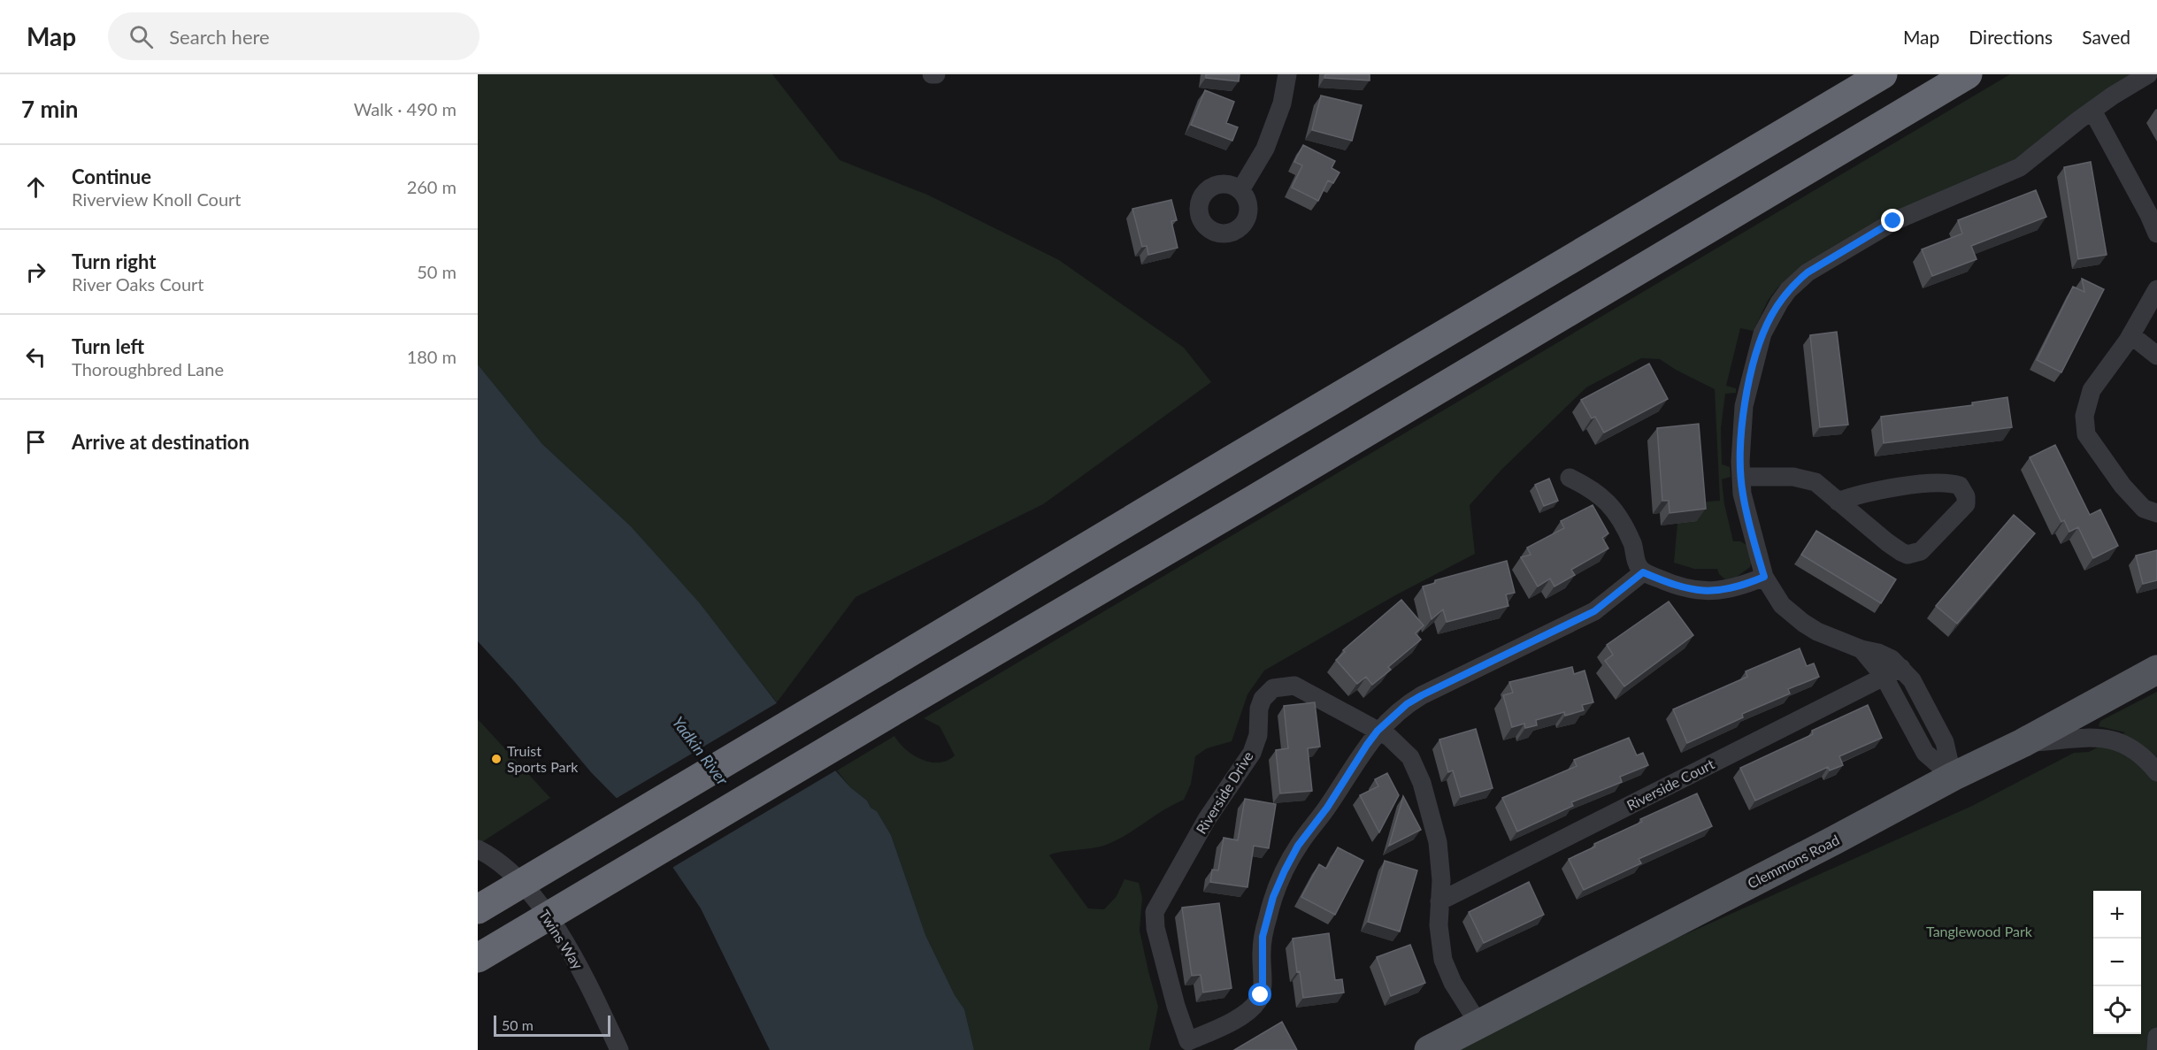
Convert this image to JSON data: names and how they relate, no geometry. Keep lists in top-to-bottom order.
{
  "streets": {
    "main road": ["Clemmons Road"],
    "street": ["Riverside Court", "Riverside Drive", "Twins Way"]
  },
  "crossings": [
    ["Riverside Court", "Riverside Drive"],
    ["Riverside Drive", "Clemmons Road"]
  ],
  "water": ["Yadkin River"],
  "parks": ["Tanglewood Park"],
  "places": ["Truist Sports Park"],
  "scale_bar": "50 m",
  "page": {
    "header": "Map",
    "search": "Search here",
    "nav": ["Map", "Directions", "Saved"],
    "heading": ["7 min", "Walk · 490 m"],
    "list": [
      ["Continue", "Riverview Knoll Court", "260 m"],
      ["Turn right", "River Oaks Court", "50 m"],
      ["Turn left", "Thoroughbred Lane", "180 m"],
      "Arrive at destination"
    ],
    "map_buttons": ["+", "−"],
    "scale": "50 m"
  }
}
